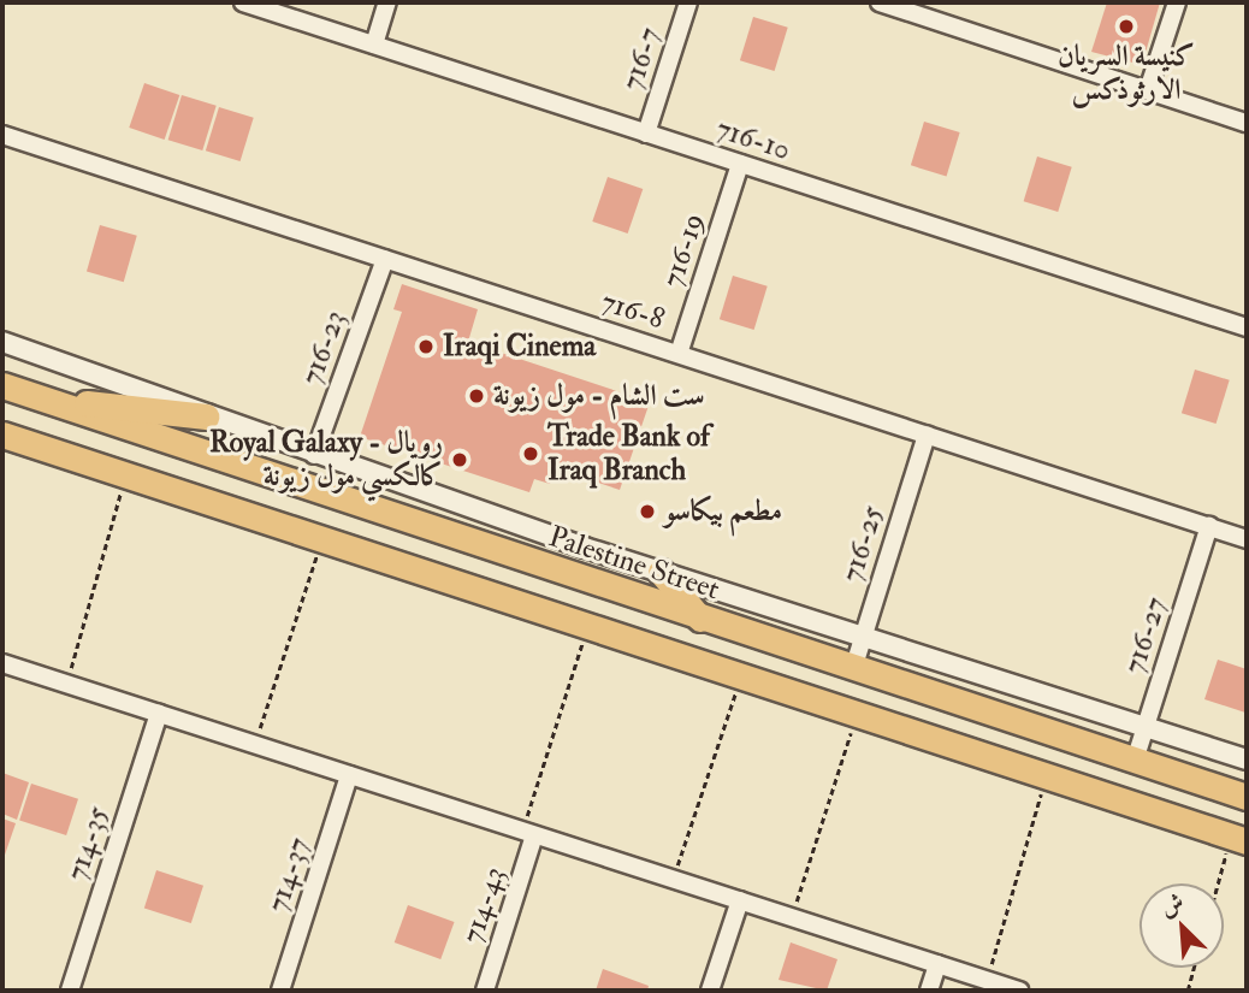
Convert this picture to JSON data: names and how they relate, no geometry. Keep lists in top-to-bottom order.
{
  "streets": {
    "main road": ["Palestine Street"],
    "street": [
      "716-7",
      "716-10",
      "716-19",
      "716-8",
      "716-23",
      "716-25",
      "716-27",
      "714-35",
      "714-37",
      "714-43"
    ]
  },
  "crossings": [
    ["716-7", "716-10"],
    ["716-10", "716-19"],
    ["716-19", "716-8"],
    ["716-8", "716-23"],
    ["716-8", "716-25"],
    ["716-8", "716-27"],
    ["716-25", "Palestine Street"],
    ["Palestine Street", "716-27"]
  ],
  "places": [
    "كنيسة السريان الارثوذكس",
    "Iraqi Cinema",
    "ست الشام - مول زيونة",
    "Trade Bank of Iraq Branch",
    "Royal Galaxy - رويال كالكسي مول زيونة",
    "مطعم بيكاسو"
  ],
  "north": "top left"
}
